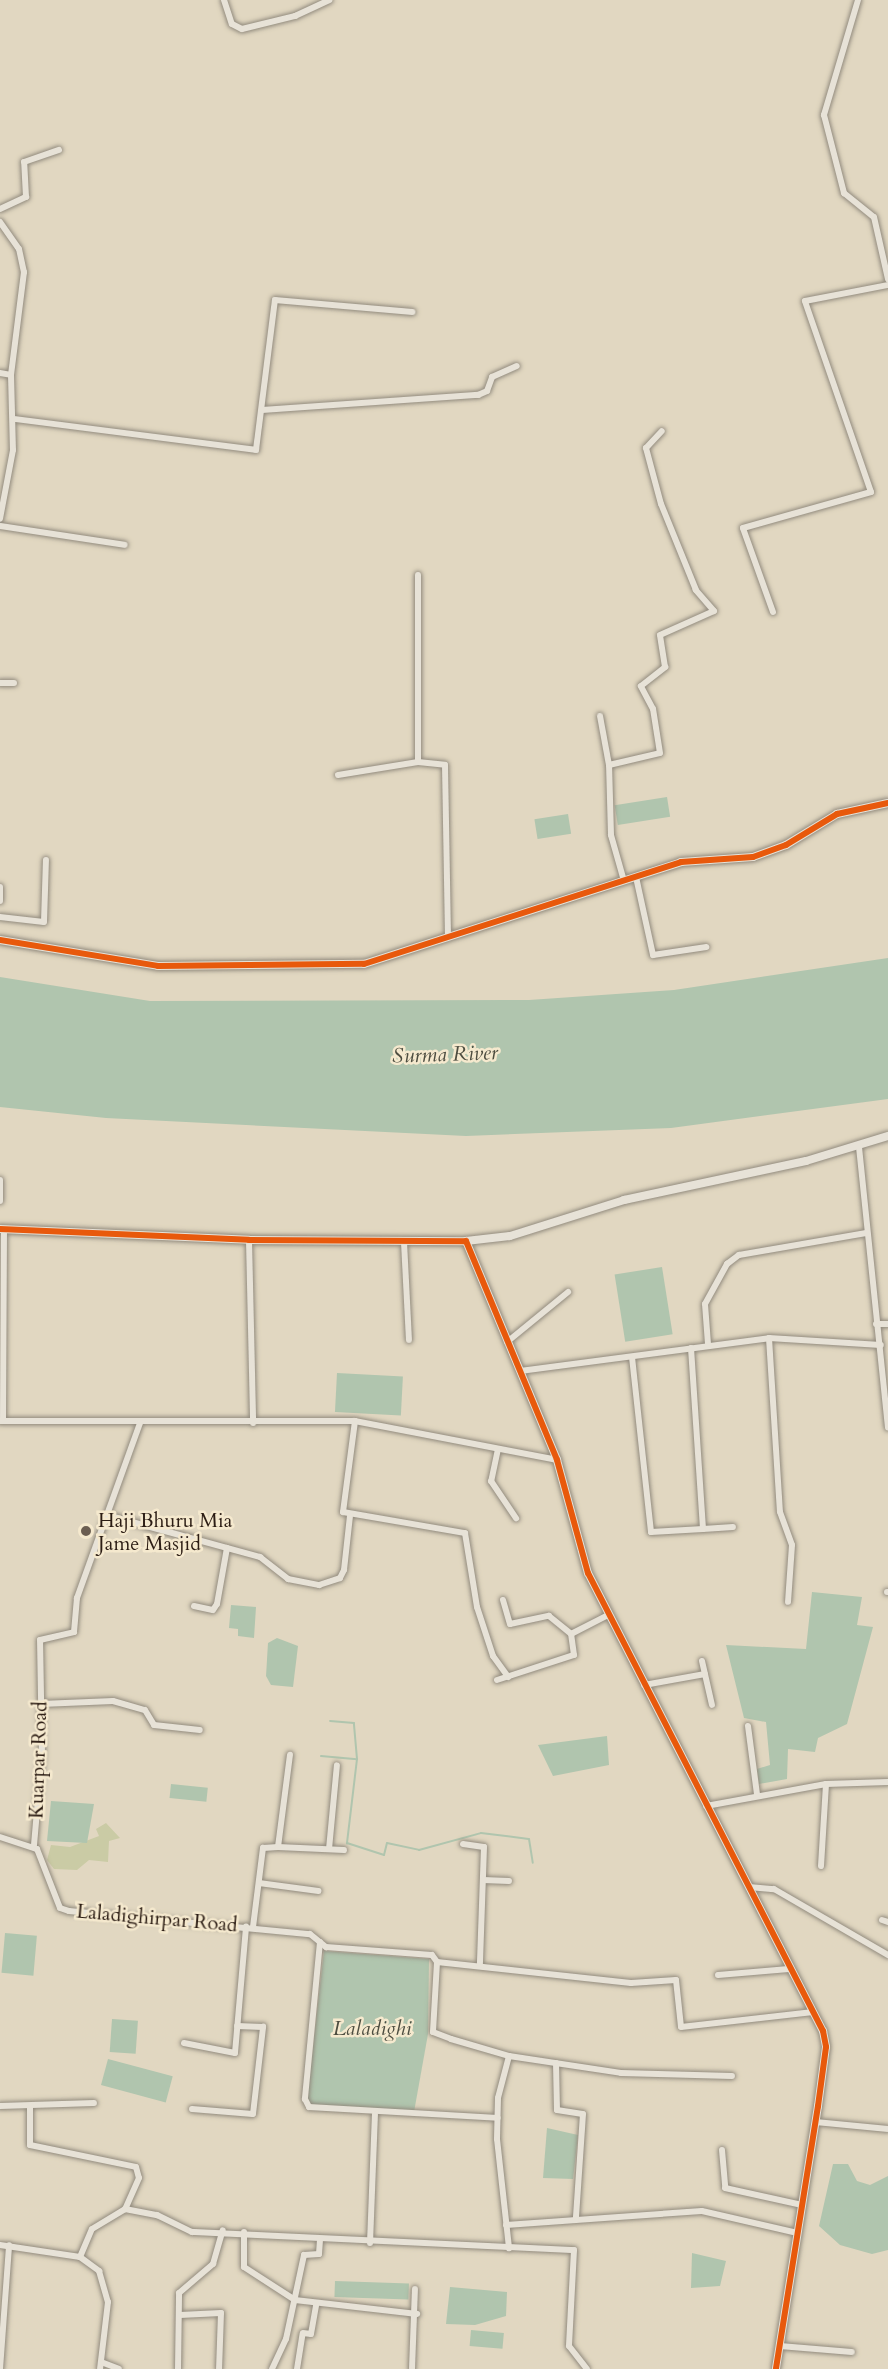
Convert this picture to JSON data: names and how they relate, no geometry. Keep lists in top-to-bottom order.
{
  "streets": {
    "street": ["Kuarpar Road", "Laladighirpar Road"]
  },
  "crossings": [
    ["Kuarpar Road", "Laladighirpar Road"]
  ],
  "water": ["Surma River", "Laladighi"],
  "places": ["Haji Bhuru Mia Jame Masjid"]
}
